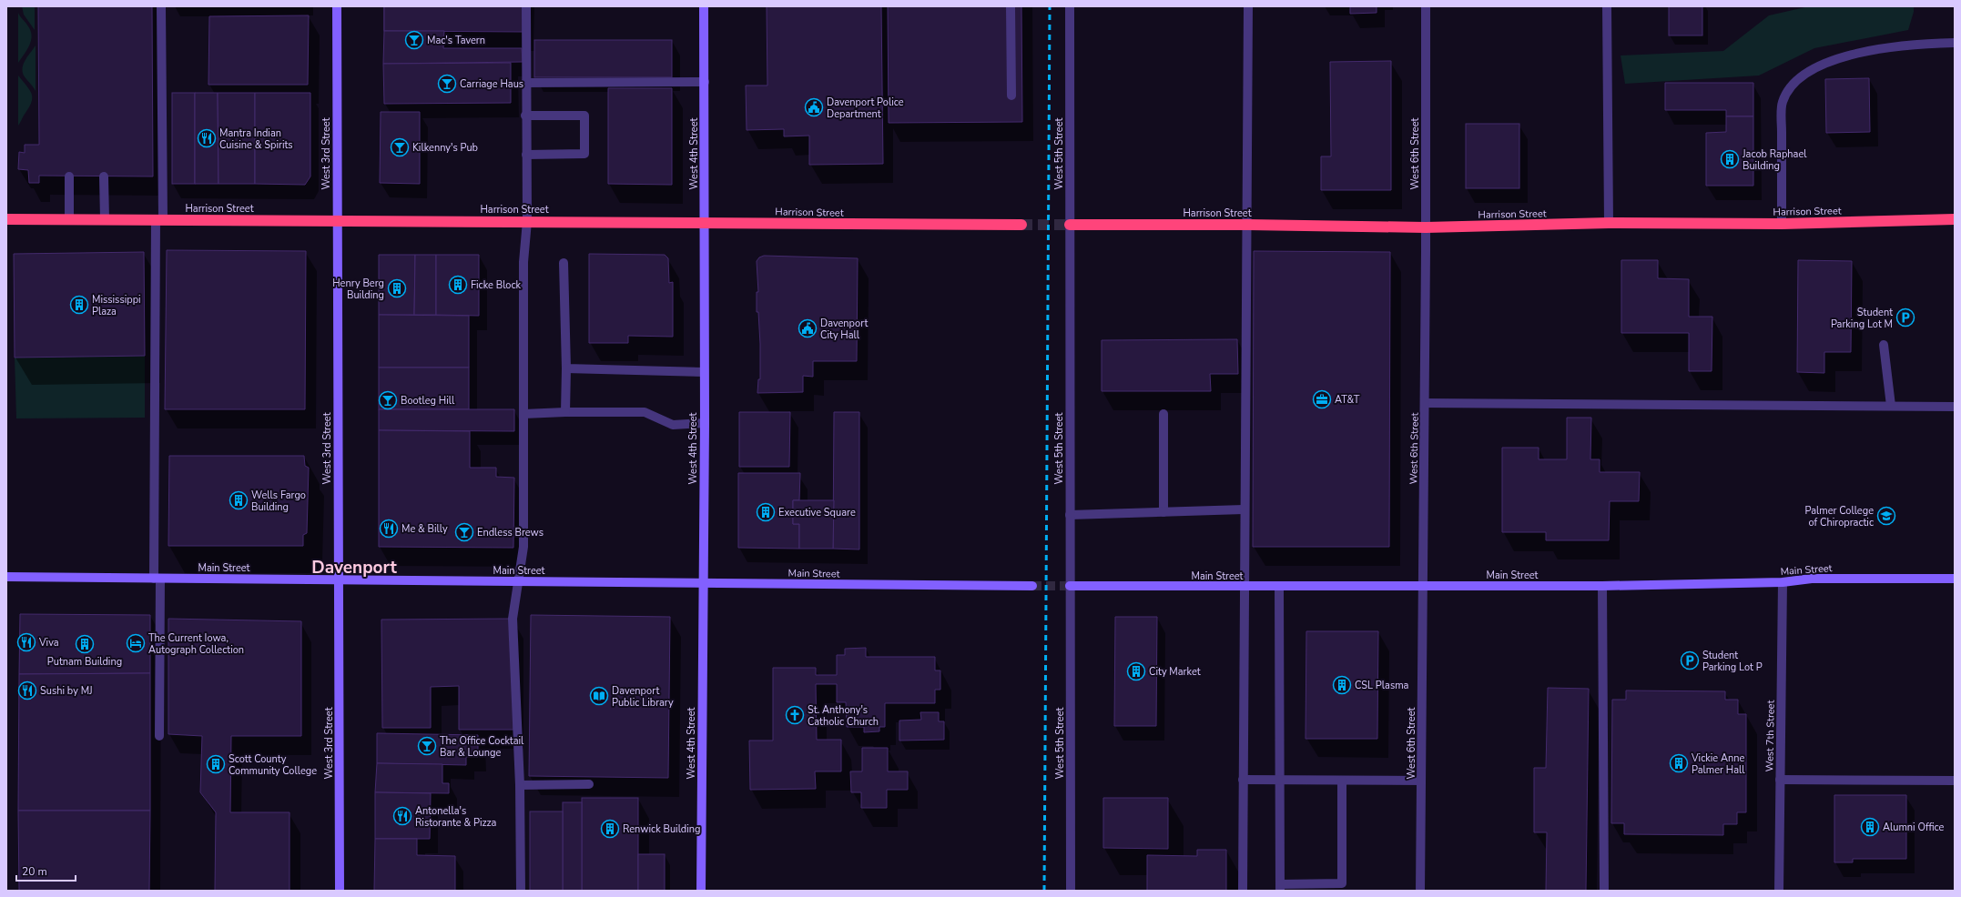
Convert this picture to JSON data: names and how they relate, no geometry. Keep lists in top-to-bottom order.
{
  "streets": {
    "highway": ["Harrison Street"],
    "street": [
      "West 3rd Street",
      "West 4th Street",
      "West 5th Street",
      "West 6th Street",
      "Main Street",
      "West 7th Street"
    ]
  },
  "crossings": [
    ["West 3rd Street", "Harrison Street"],
    ["West 3rd Street", "Main Street"],
    ["West 4th Street", "Harrison Street"],
    ["West 4th Street", "Main Street"],
    ["West 5th Street", "Harrison Street"],
    ["West 5th Street", "Main Street"],
    ["West 6th Street", "Harrison Street"],
    ["West 6th Street", "Main Street"],
    ["Main Street", "West 7th Street"]
  ],
  "districts": ["Davenport"],
  "places": {
    "bar": [
      "Mac's Tavern",
      "Carriage Haus",
      "Kilkenny's Pub",
      "Bootleg Hill",
      "Endless Brews",
      "The Office Cocktail Bar & Lounge"
    ],
    "public building": ["Davenport Police Department", "Davenport City Hall"],
    "restaurant": [
      "Mantra Indian Cuisine & Spirits",
      "Me & Billy",
      "Viva",
      "Sushi by MJ",
      "Antonella's Ristorante & Pizza"
    ],
    "building": [
      "Jacob Raphael Building",
      "Ficke Block",
      "Henry Berg Building",
      "Mississippi Plaza",
      "Wells Fargo Building",
      "Executive Square",
      "Putnam Building",
      "City Market",
      "CSL Plasma",
      "Vickie Anne Palmer Hall",
      "Scott County Community College",
      "Alumni Office",
      "Renwick Building"
    ],
    "parking": ["Student Parking Lot M", "Student Parking Lot P"],
    "office": ["AT&T"],
    "school or university": ["Palmer College of Chiropractic"],
    "hotel": ["The Current Iowa, Autograph Collection"],
    "library": ["Davenport Public Library"],
    "church": ["St. Anthony's Catholic Church"]
  },
  "scale_bar": "20 m"
}
